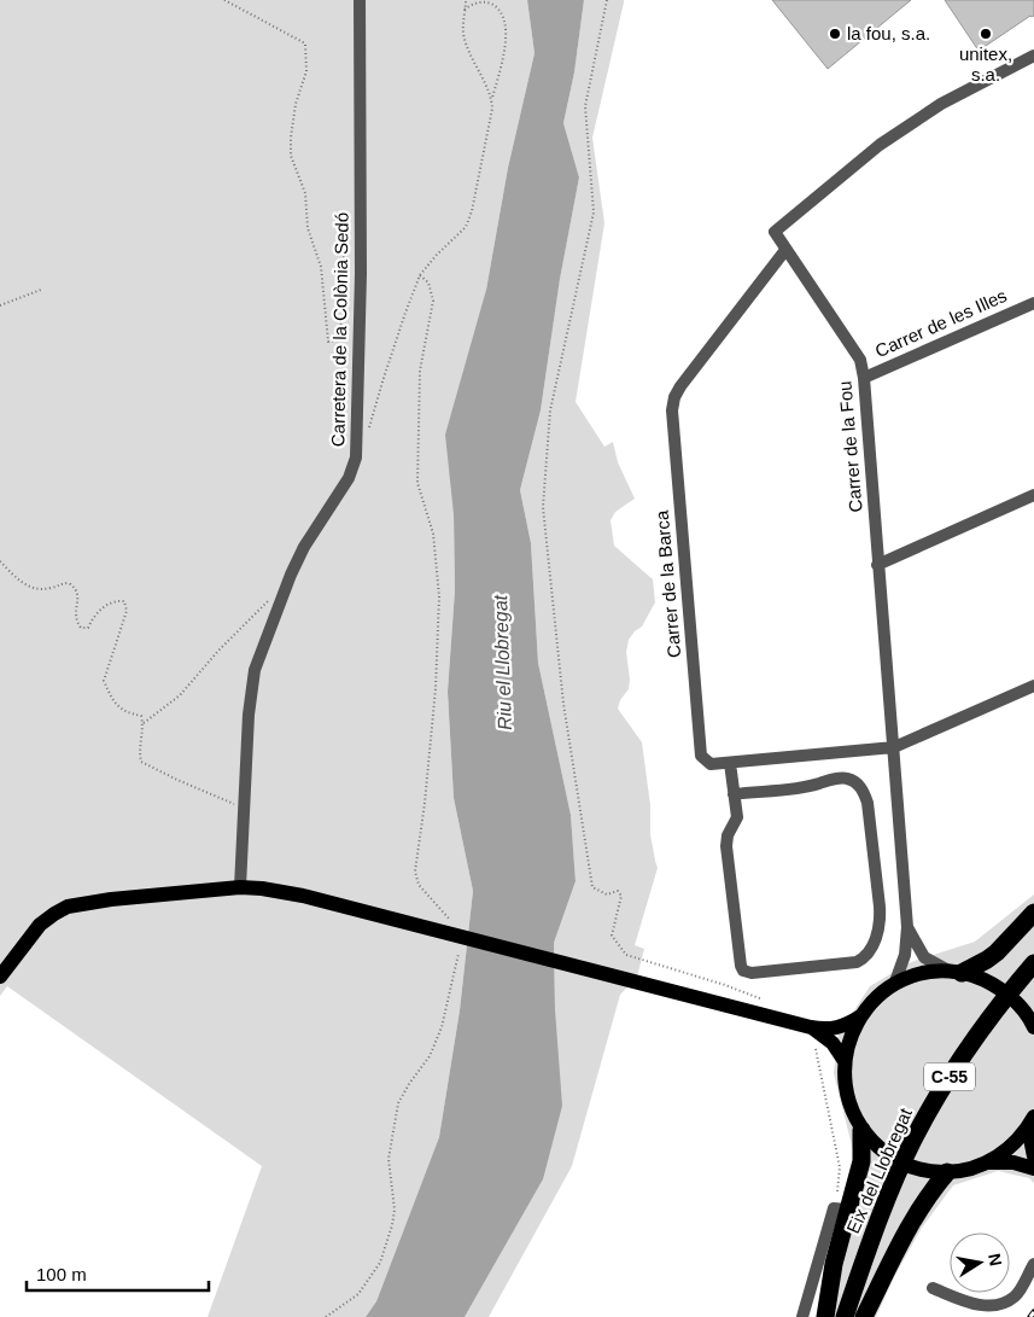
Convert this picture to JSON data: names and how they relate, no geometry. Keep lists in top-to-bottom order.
{
  "streets": {
    "highway": ["C-55", "Eix del Llobregat"],
    "street": [
      "Carrer de les Illes",
      "Carretera de la Colònia Sedó",
      "Carrer de la Fou",
      "Carrer de la Barca"
    ]
  },
  "crossings": [
    ["Carrer de les Illes", "Carrer de la Fou"],
    ["Carrer de la Fou", "Carrer de la Barca"]
  ],
  "water": ["Riu el Llobregat"],
  "places": ["la fou, s.a.", "unitex, s.a."],
  "scale_bar": "100 m",
  "north": "right"
}
